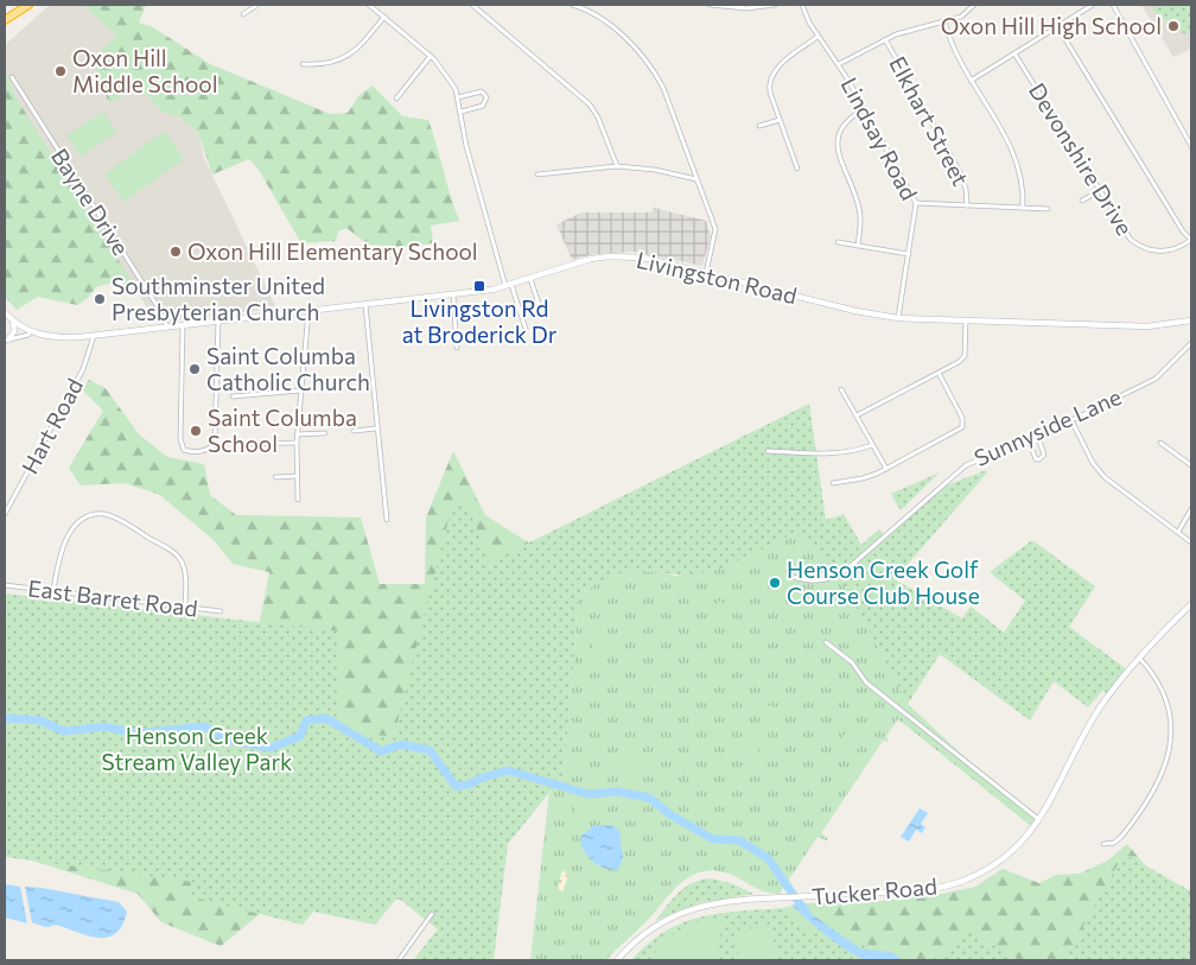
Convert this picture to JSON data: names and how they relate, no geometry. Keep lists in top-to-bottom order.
{
  "streets": {
    "main road": ["Livingston Road", "Tucker Road"],
    "street": [
      "Elkhart Street",
      "Lindsay Road",
      "Devonshire Drive",
      "Bayne Drive",
      "Hart Road",
      "Sunnyside Lane",
      "East Barret Road"
    ]
  },
  "crossings": [
    ["Lindsay Road", "Livingston Road"],
    ["Bayne Drive", "Livingston Road"],
    ["Livingston Road", "Hart Road"]
  ],
  "parks": ["Henson Creek Stream Valley Park"],
  "places": {
    "other": [
      "Oxon Hill High School",
      "Oxon Hill Middle School",
      "Oxon Hill Elementary School",
      "Southminster United Presbyterian Church",
      "Saint Columba Catholic Church",
      "Saint Columba School",
      "Henson Creek Golf Course Club House"
    ],
    "transit": ["Livingston Rd at Broderick Dr"]
  }
}
